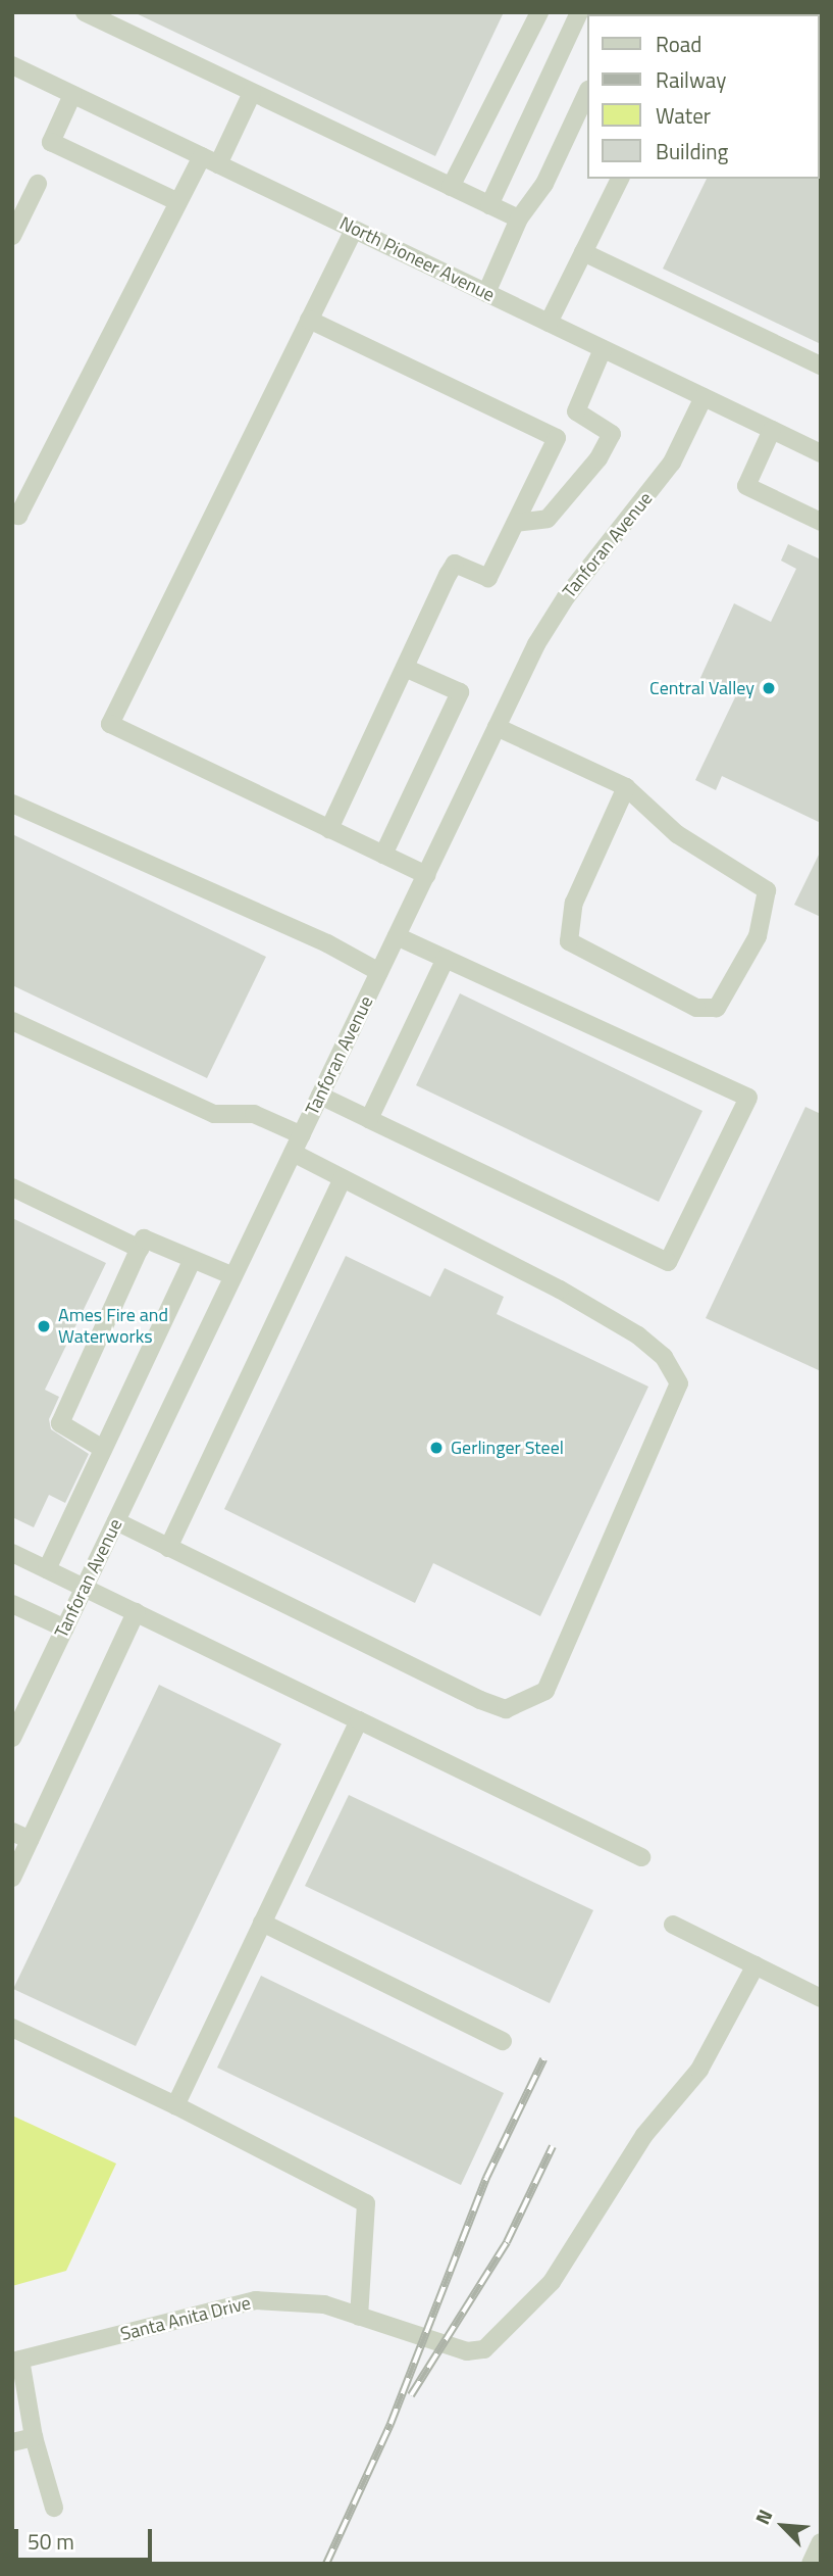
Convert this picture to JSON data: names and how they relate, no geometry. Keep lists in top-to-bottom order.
{
  "streets": {
    "street": ["North Pioneer Avenue", "Tanforan Avenue", "Santa Anita Drive"]
  },
  "crossings": [
    ["North Pioneer Avenue", "Tanforan Avenue"]
  ],
  "places": ["Central Valley", "Ames Fire and Waterworks", "Gerlinger Steel"],
  "legend": [
    "Road",
    "Railway",
    "Water",
    "Building"
  ],
  "scale_bar": "50 m",
  "north": "top left"
}
